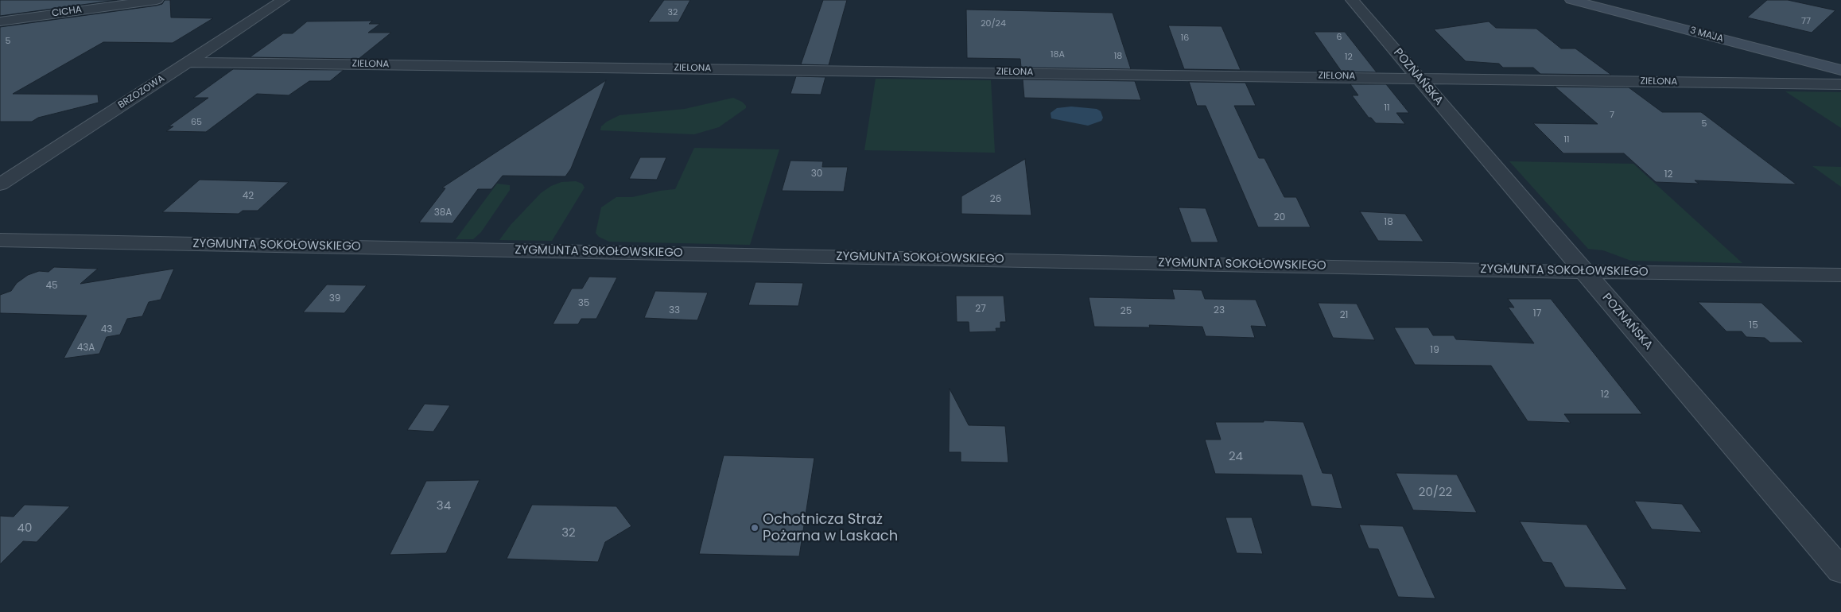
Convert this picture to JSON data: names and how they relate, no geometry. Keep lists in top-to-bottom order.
{
  "streets": {
    "street": [
      "CICHA",
      "3 MAJA",
      "ZIELONA",
      "POZNAŃSKA",
      "BRZOZOWA",
      "ZYGMUNTA SOKOŁOWSKIEGO"
    ]
  },
  "crossings": [
    ["ZIELONA", "POZNAŃSKA"],
    ["ZIELONA", "BRZOZOWA"],
    ["POZNAŃSKA", "ZYGMUNTA SOKOŁOWSKIEGO"]
  ],
  "places": ["Ochotnicza Straż Pożarna w Laskach"],
  "house_numbers": [
    "32",
    "77",
    "20/24",
    "6",
    "16",
    "5",
    "18A",
    "18",
    "12",
    "11",
    "7",
    "65",
    "5",
    "11",
    "30",
    "12",
    "42",
    "26",
    "38A",
    "20",
    "18",
    "45",
    "39",
    "35",
    "27",
    "33",
    "23",
    "25",
    "17",
    "21",
    "15",
    "43",
    "43A",
    "19",
    "12",
    "24",
    "20/22",
    "34",
    "40",
    "32"
  ]
}
